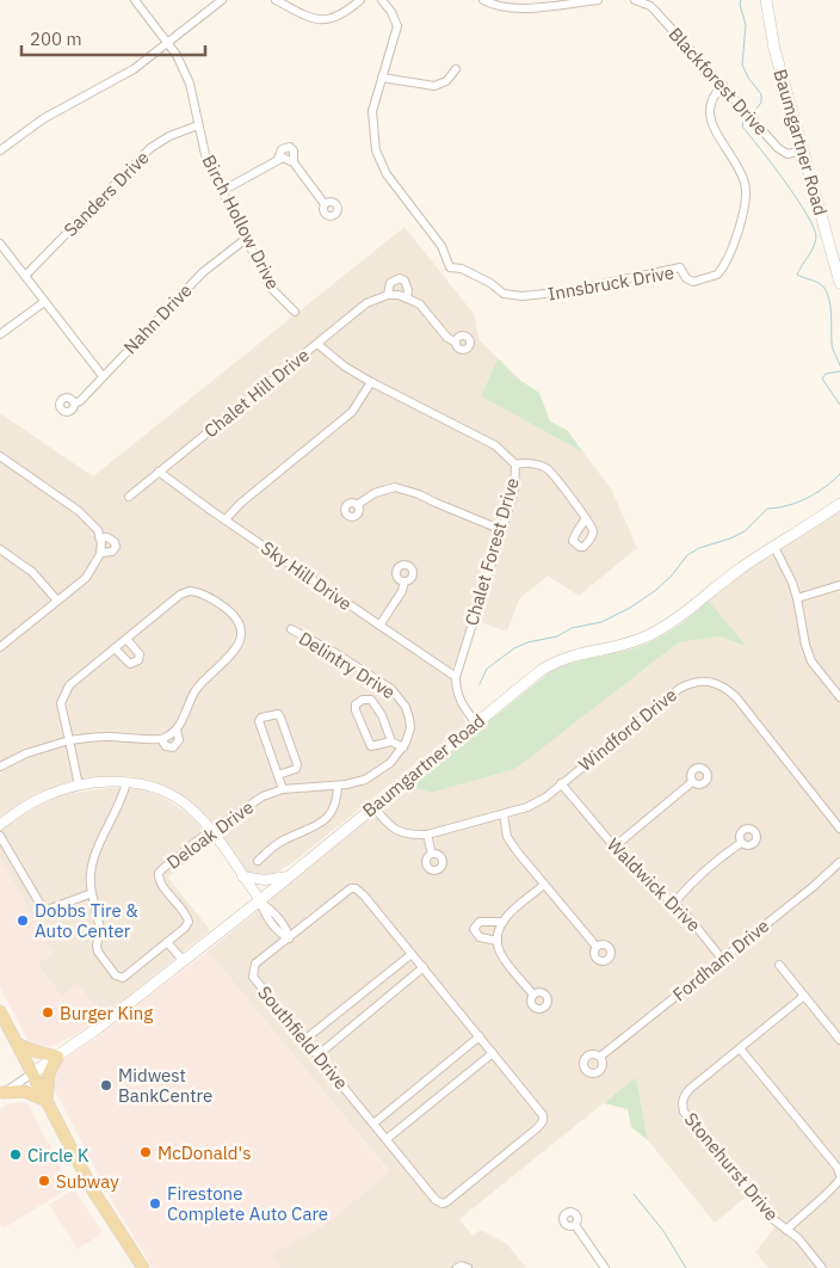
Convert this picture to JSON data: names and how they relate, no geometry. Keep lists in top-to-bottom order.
{
  "streets": {
    "main road": ["Baumgartner Road"],
    "street": [
      "Blackforest Drive",
      "Sanders Drive",
      "Birch Hollow Drive",
      "Innsbruck Drive",
      "Nahn Drive",
      "Chalet Hill Drive",
      "Chalet Forest Drive",
      "Sky Hill Drive",
      "Delintry Drive",
      "Windford Drive",
      "Deloak Drive",
      "Waldwick Drive",
      "Fordham Drive",
      "Southfield Drive",
      "Stonehurst Drive"
    ]
  },
  "crossings": [
    ["Blackforest Drive", "Baumgartner Road"],
    ["Blackforest Drive", "Innsbruck Drive"],
    ["Baumgartner Road", "Windford Drive"],
    ["Sanders Drive", "Birch Hollow Drive"],
    ["Birch Hollow Drive", "Nahn Drive"],
    ["Chalet Hill Drive", "Chalet Forest Drive"],
    ["Chalet Hill Drive", "Sky Hill Drive"],
    ["Chalet Forest Drive", "Sky Hill Drive"],
    ["Delintry Drive", "Deloak Drive"],
    ["Windford Drive", "Waldwick Drive"],
    ["Waldwick Drive", "Fordham Drive"]
  ],
  "places": [
    "Dobbs Tire & Auto Center",
    "Burger King",
    "Midwest BankCentre",
    "McDonald's",
    "Circle K",
    "Subway",
    "Firestone Complete Auto Care"
  ],
  "scale_bar": "200 m"
}
